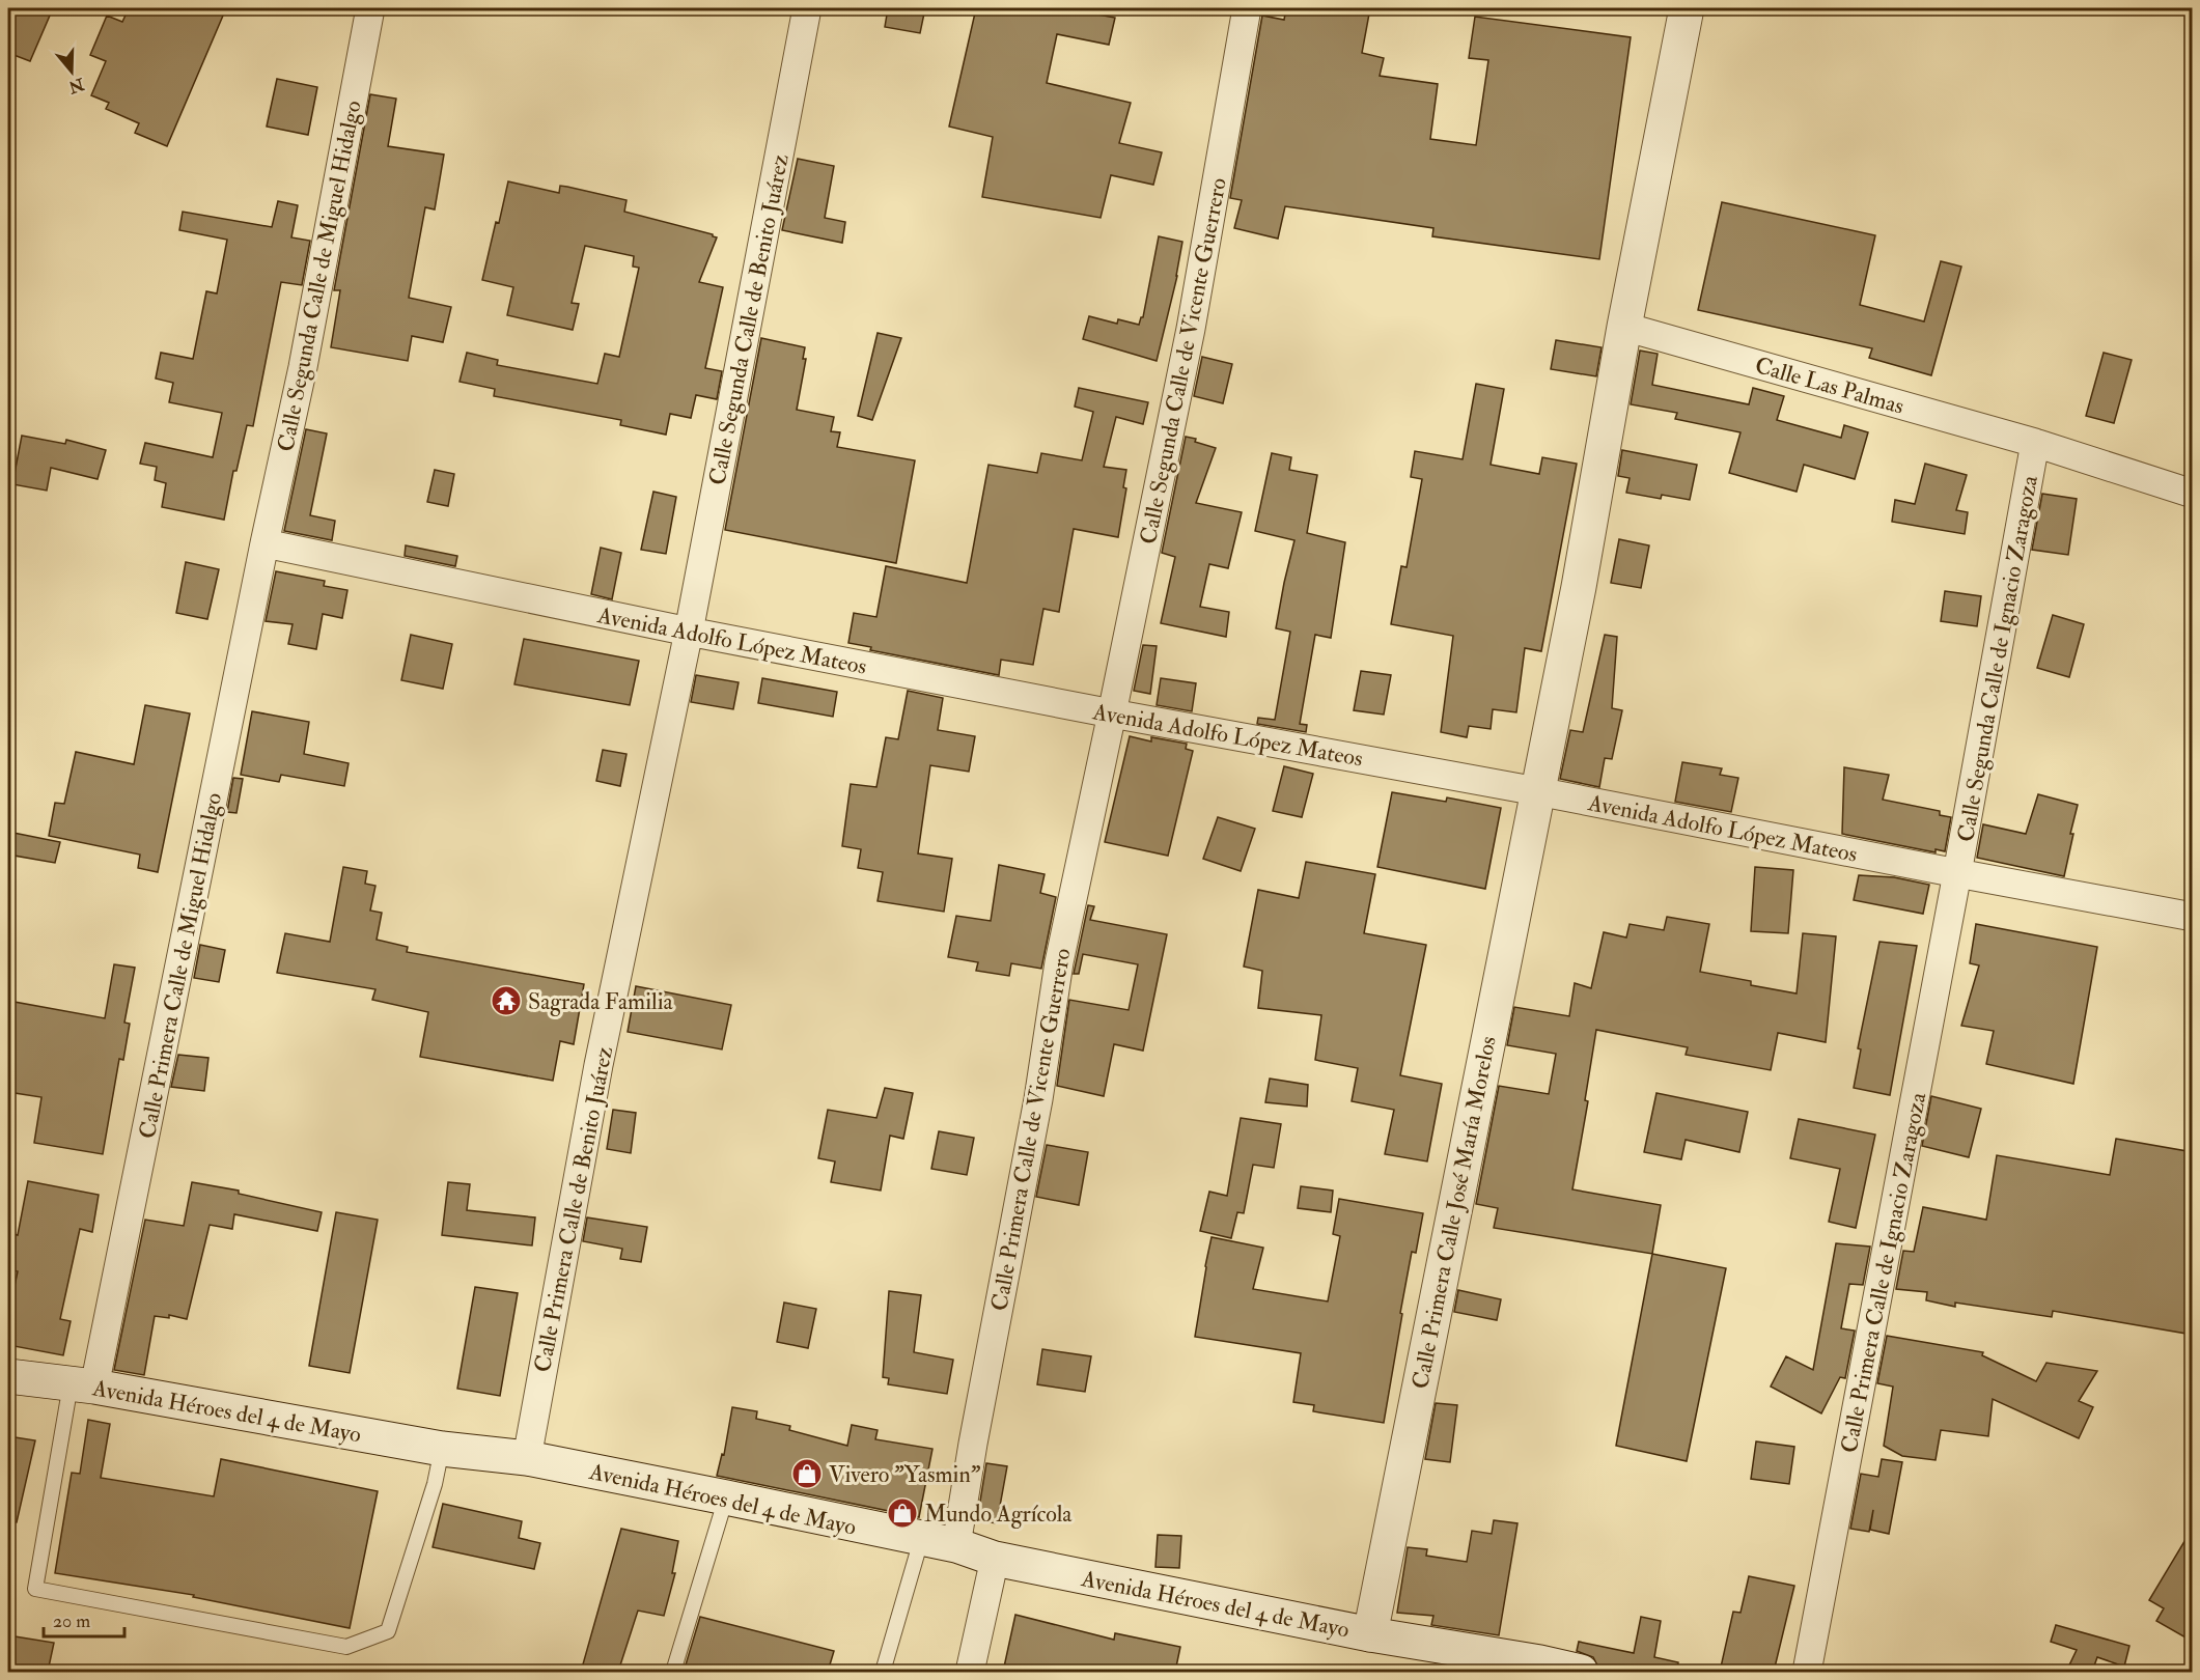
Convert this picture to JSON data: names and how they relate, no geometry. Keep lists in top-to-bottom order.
{
  "streets": {
    "street": [
      "Calle Segunda Calle de Miguel Hidalgo",
      "Calle Segunda Calle de Benito Juárez",
      "Calle Segunda Calle de Vicente Guerrero",
      "Calle Las Palmas",
      "Avenida Adolfo López Mateos",
      "Calle Segunda Calle de Ignacio Zaragoza",
      "Calle Primera Calle de Miguel Hidalgo",
      "Calle Primera Calle de Vicente Guerrero",
      "Calle Primera Calle de Benito Juárez",
      "Calle Primera Calle José María Morelos",
      "Calle Primera Calle de Ignacio Zaragoza",
      "Avenida Héroes del 4 de Mayo"
    ]
  },
  "crossings": [
    ["Calle Segunda Calle de Miguel Hidalgo", "Avenida Adolfo López Mateos"],
    ["Calle Segunda Calle de Miguel Hidalgo", "Calle Primera Calle de Miguel Hidalgo"],
    ["Calle Segunda Calle de Benito Juárez", "Avenida Adolfo López Mateos"],
    ["Calle Segunda Calle de Benito Juárez", "Calle Primera Calle de Benito Juárez"],
    ["Calle Segunda Calle de Vicente Guerrero", "Avenida Adolfo López Mateos"],
    ["Calle Segunda Calle de Vicente Guerrero", "Calle Primera Calle de Vicente Guerrero"],
    ["Calle Las Palmas", "Calle Segunda Calle de Ignacio Zaragoza"],
    ["Calle Las Palmas", "Calle Primera Calle José María Morelos"],
    ["Avenida Adolfo López Mateos", "Calle Segunda Calle de Ignacio Zaragoza"],
    ["Avenida Adolfo López Mateos", "Calle Primera Calle de Miguel Hidalgo"],
    ["Avenida Adolfo López Mateos", "Calle Primera Calle de Vicente Guerrero"],
    ["Avenida Adolfo López Mateos", "Calle Primera Calle de Benito Juárez"],
    ["Avenida Adolfo López Mateos", "Calle Primera Calle José María Morelos"],
    ["Avenida Adolfo López Mateos", "Calle Primera Calle de Ignacio Zaragoza"],
    ["Calle Segunda Calle de Ignacio Zaragoza", "Calle Primera Calle de Ignacio Zaragoza"],
    ["Calle Primera Calle de Miguel Hidalgo", "Avenida Héroes del 4 de Mayo"],
    ["Calle Primera Calle de Vicente Guerrero", "Avenida Héroes del 4 de Mayo"],
    ["Calle Primera Calle de Benito Juárez", "Avenida Héroes del 4 de Mayo"],
    ["Calle Primera Calle José María Morelos", "Avenida Héroes del 4 de Mayo"]
  ],
  "places": {
    "temple": ["Sagrada Familia"],
    "shop": ["Vivero \"Yasmin\"", "Mundo Agrícola"]
  },
  "scale_bar": "20 m",
  "north": "bottom"
}
